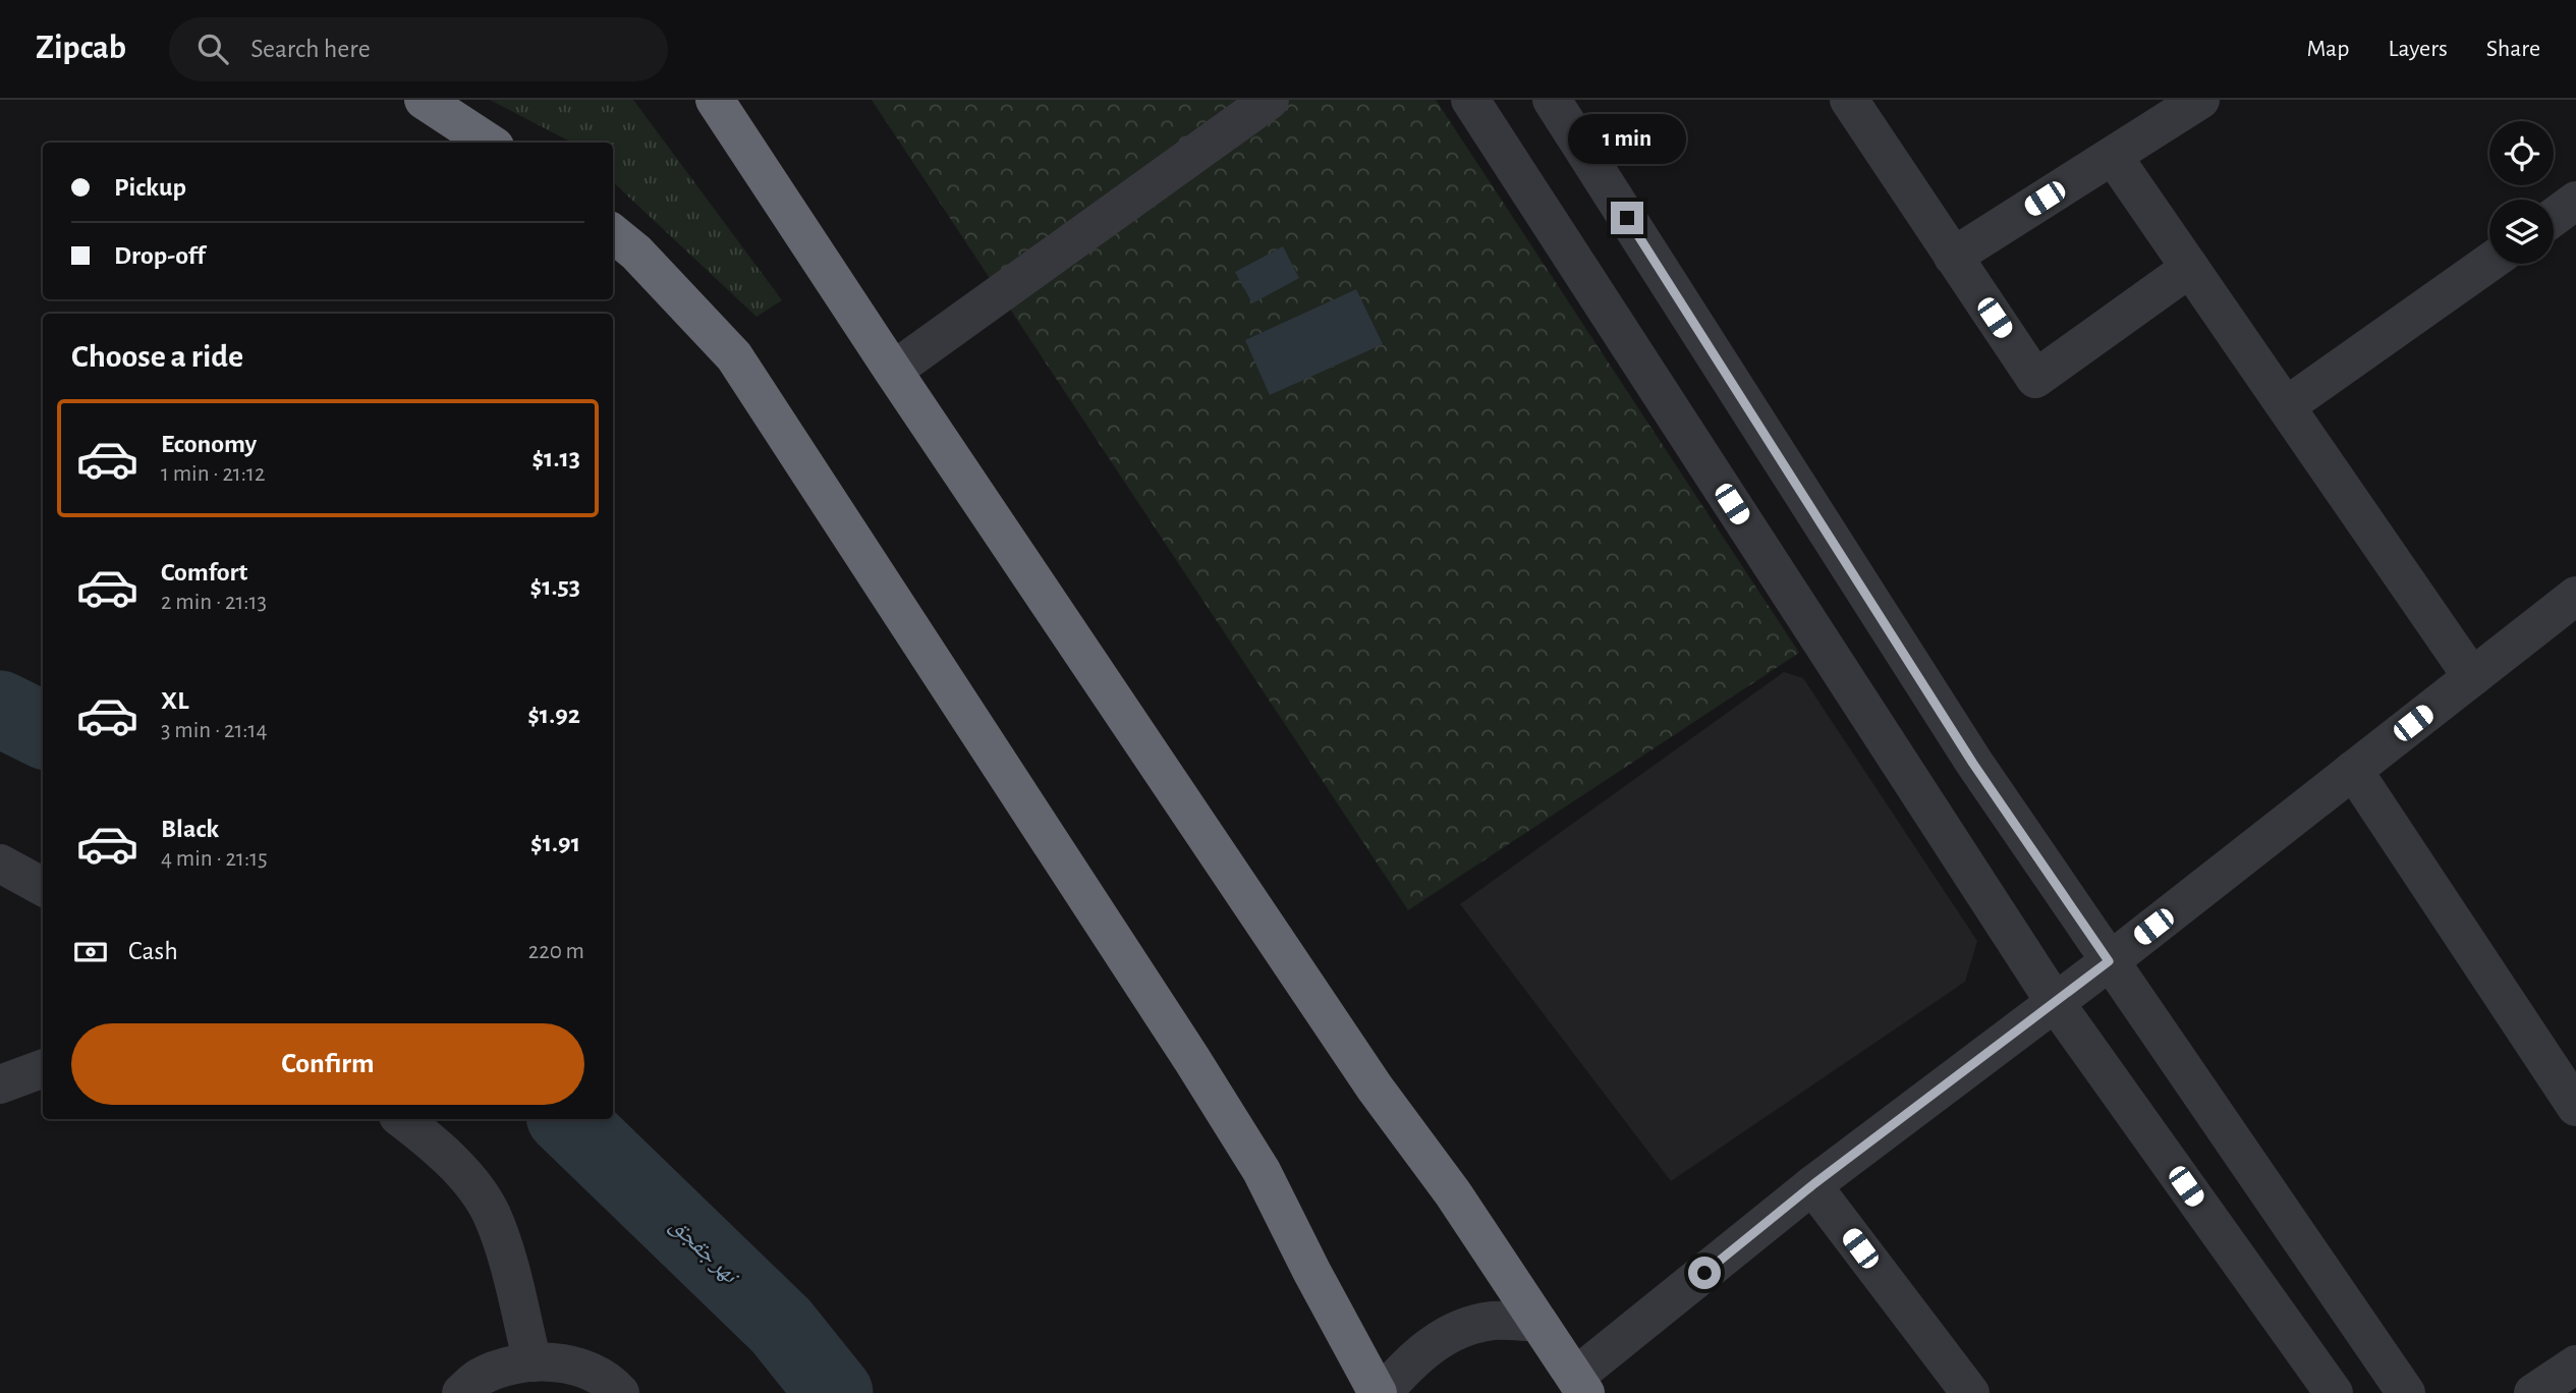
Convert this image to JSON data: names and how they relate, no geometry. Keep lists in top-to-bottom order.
{
  "water": ["نهر جقجق"],
  "page": {
    "header": "Zipcab",
    "search": "Search here",
    "nav": ["Map", "Layers", "Share"],
    "bubble": "1 min",
    "banner": ["Pickup", "Drop-off"],
    "heading": "Choose a ride",
    "list": [
      {
        "name": "Economy",
        "note": "1 min · 21:12",
        "value": "$1.13"
      },
      {
        "name": "Comfort",
        "note": "2 min · 21:13",
        "value": "$1.53"
      },
      {
        "name": "XL",
        "note": "3 min · 21:14",
        "value": "$1.92"
      },
      {
        "name": "Black",
        "note": "4 min · 21:15",
        "value": "$1.91"
      }
    ],
    "pay": ["Cash", "220 m"],
    "buttons": "Confirm"
  }
}
